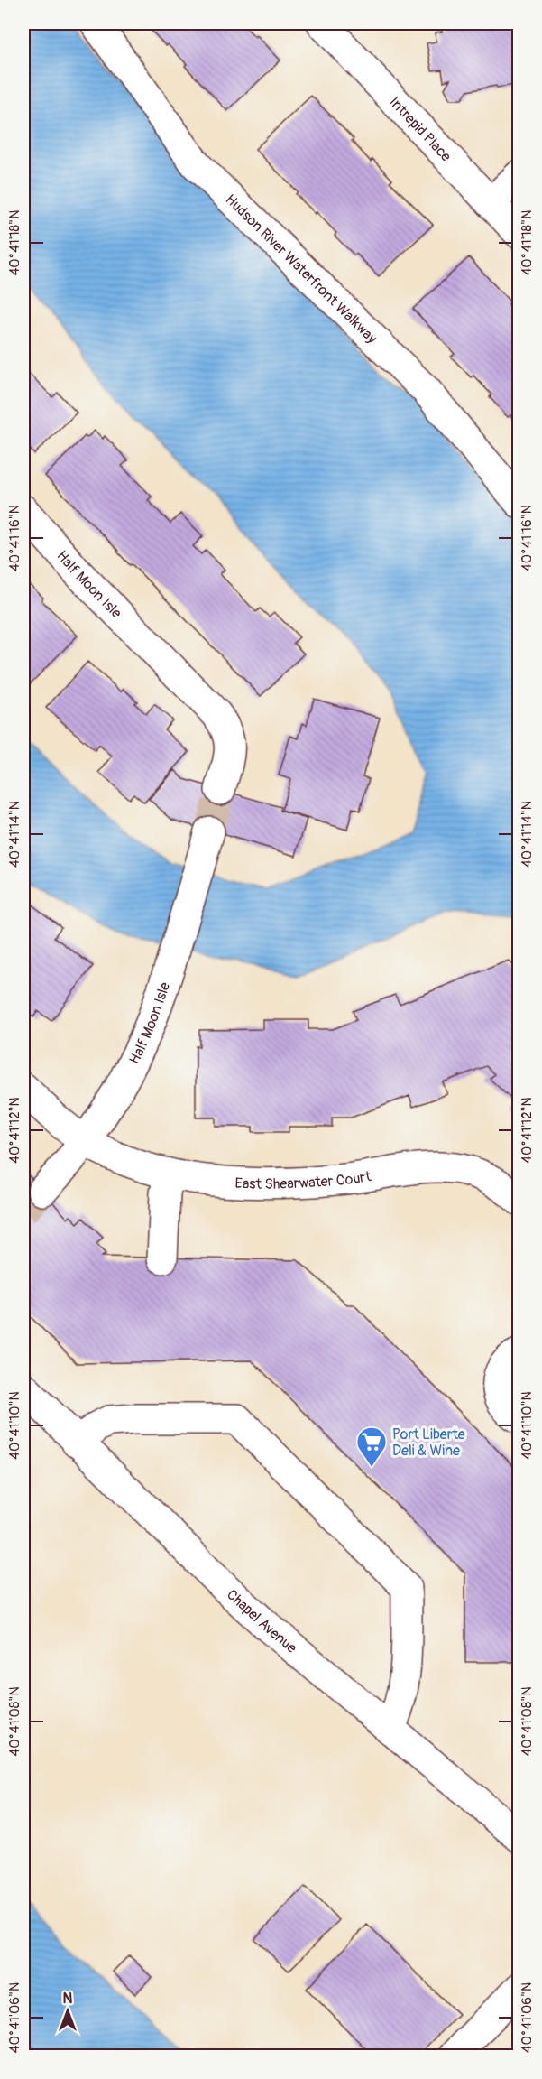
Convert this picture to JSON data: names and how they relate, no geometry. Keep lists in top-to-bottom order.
{
  "streets": {
    "street": [
      "Intrepid Place",
      "Hudson River Waterfront Walkway",
      "Half Moon Isle",
      "East Shearwater Court",
      "Chapel Avenue"
    ]
  },
  "crossings": [
    ["Half Moon Isle", "East Shearwater Court"]
  ],
  "places": {
    "supermarket": ["Port Liberte Deli & Wine"]
  },
  "north": "top",
  "coordinates": [
    "40°41'18\"N",
    "40°41'16\"N",
    "40°41'14\"N",
    "40°41'12\"N",
    "40°41'10\"N",
    "40°41'08\"N",
    "40°41'06\"N"
  ]
}
